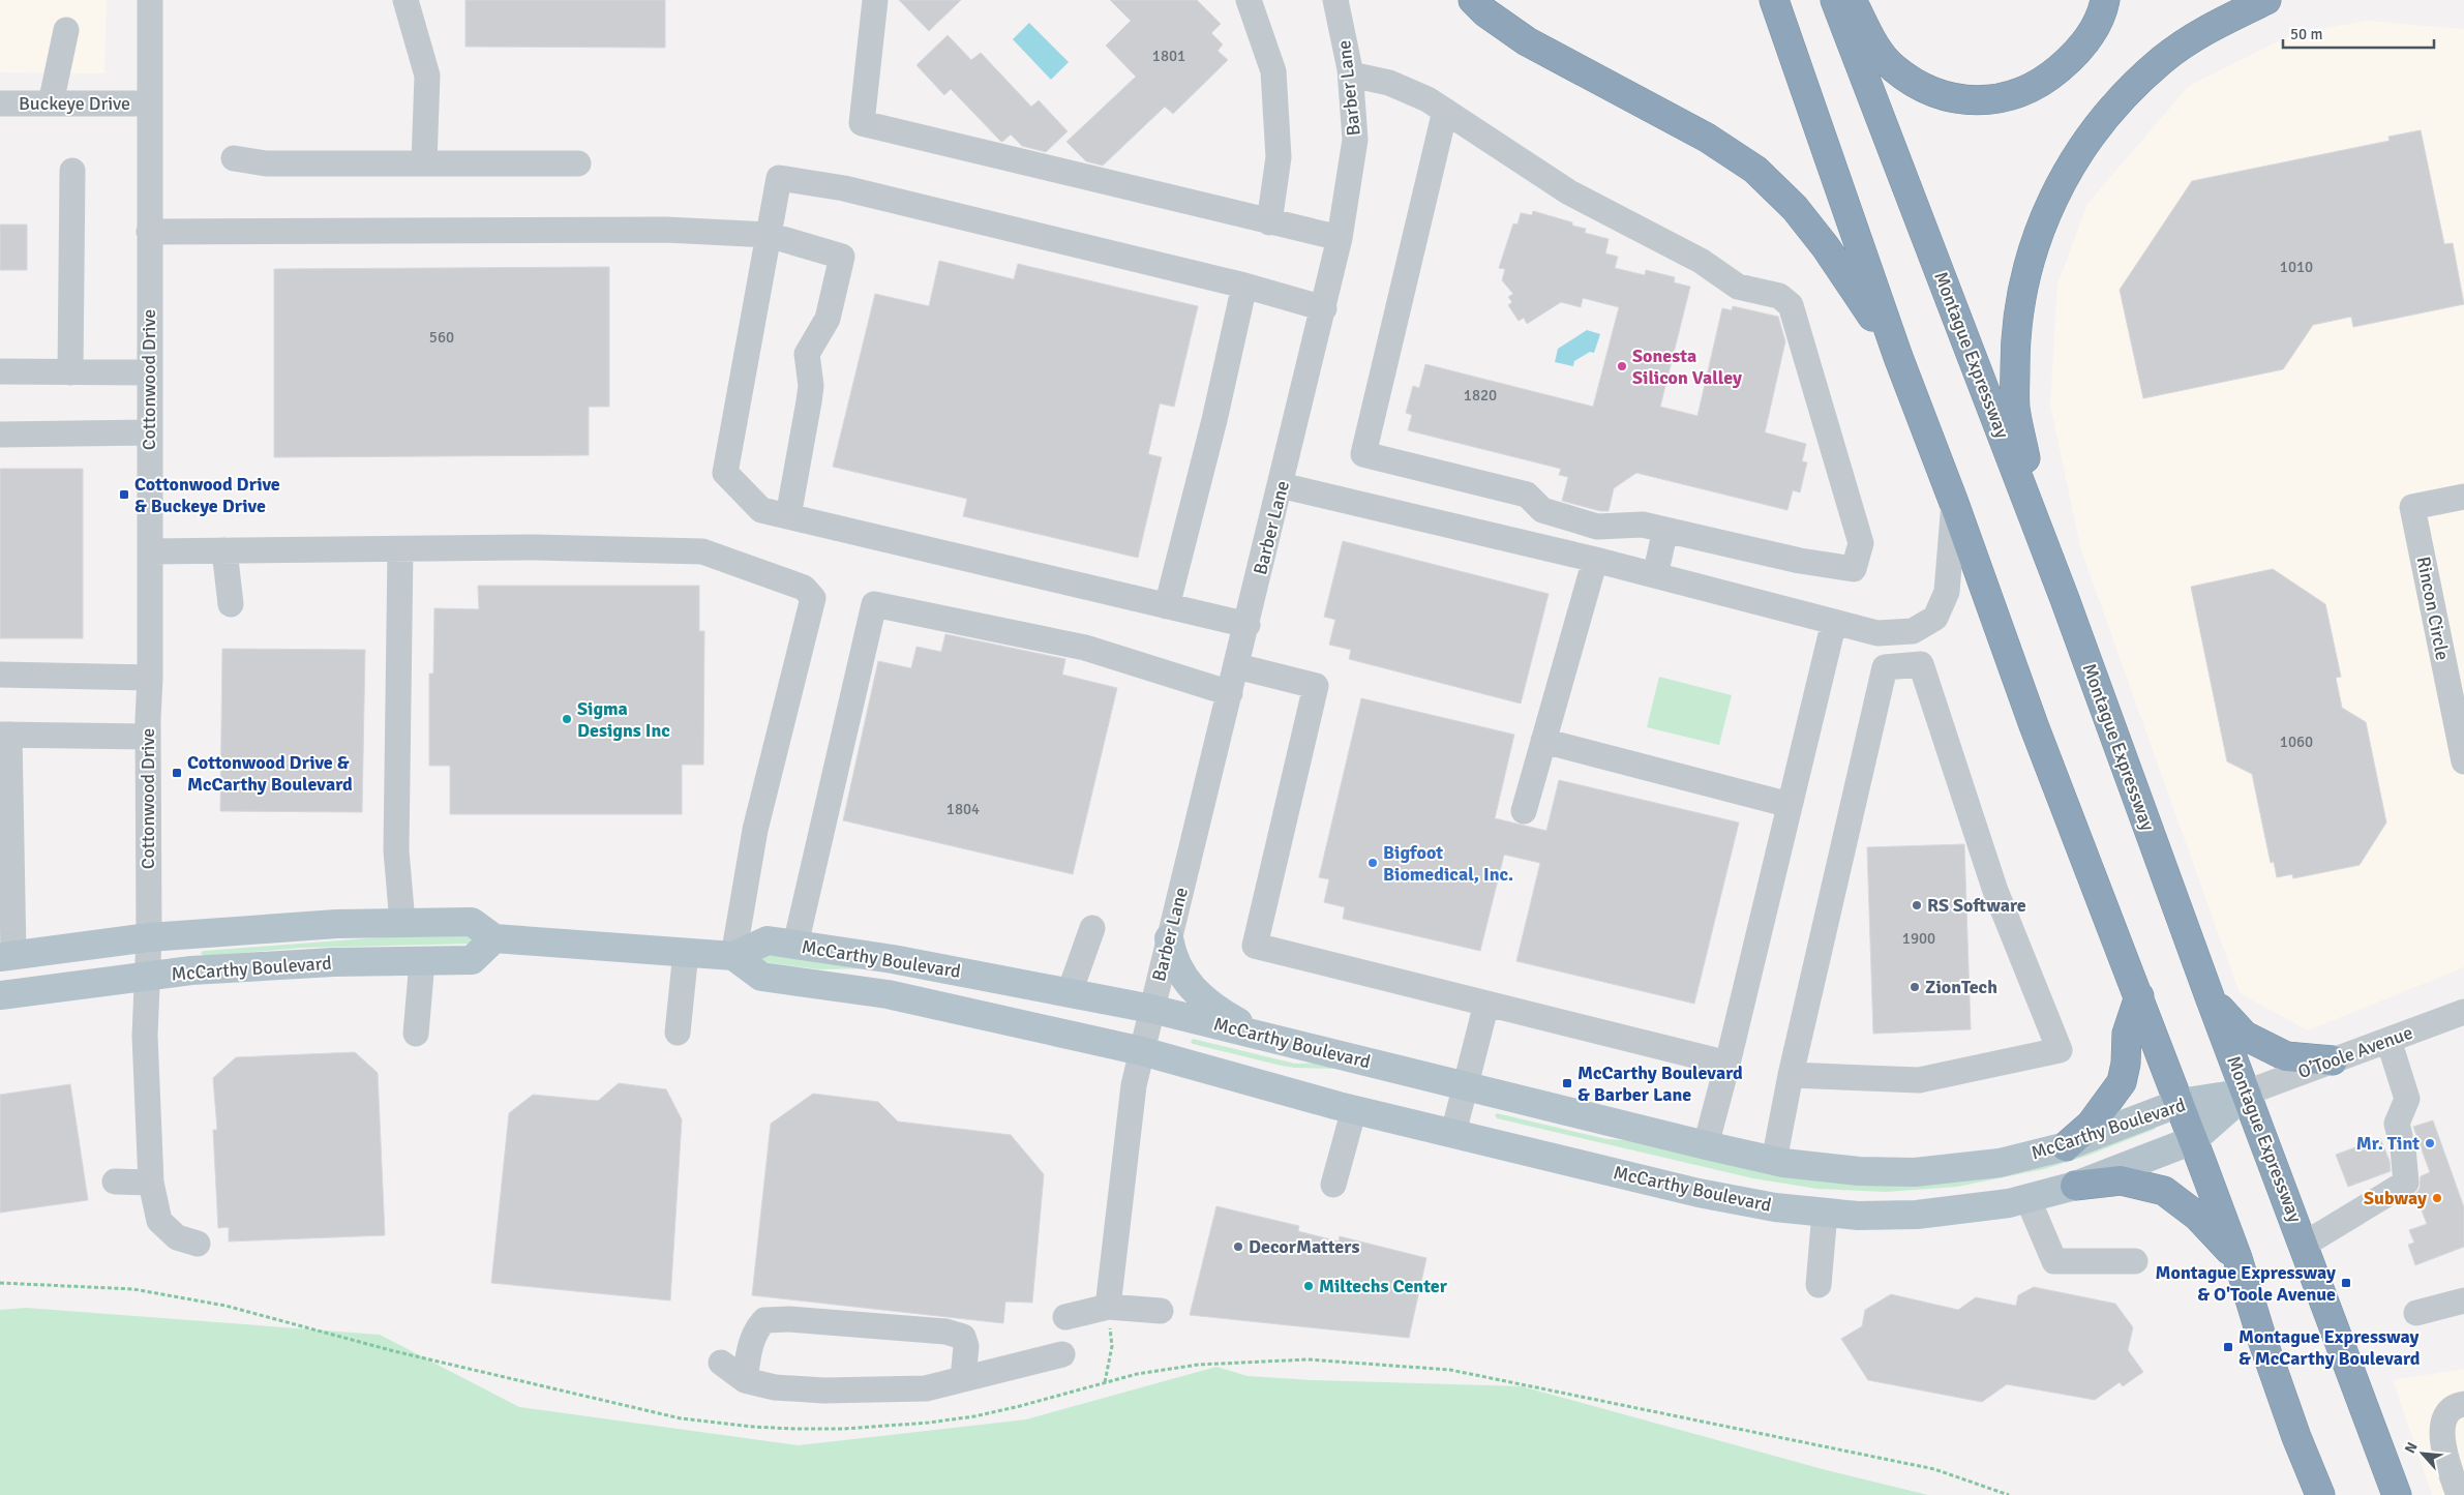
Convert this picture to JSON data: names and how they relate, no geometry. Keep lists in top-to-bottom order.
{
  "streets": {
    "highway": ["Montague Expressway"],
    "main road": ["McCarthy Boulevard"],
    "street": [
      "Barber Lane",
      "Buckeye Drive",
      "Cottonwood Drive",
      "Rincon Circle",
      "O’Toole Avenue"
    ]
  },
  "crossings": [
    ["Barber Lane", "McCarthy Boulevard"],
    ["Buckeye Drive", "Cottonwood Drive"],
    ["Montague Expressway", "McCarthy Boulevard"],
    ["Montague Expressway", "O’Toole Avenue"],
    ["Cottonwood Drive", "McCarthy Boulevard"],
    ["McCarthy Boulevard", "O’Toole Avenue"]
  ],
  "places": {
    "other": [
      "Sonesta Silicon Valley",
      "Sigma Designs Inc",
      "Bigfoot Biomedical, Inc.",
      "RS Software",
      "ZionTech",
      "Mr. Tint",
      "Subway",
      "DecorMatters",
      "Miltechs Center"
    ],
    "transit": [
      "Cottonwood Drive & Buckeye Drive",
      "Cottonwood Drive & McCarthy Boulevard",
      "McCarthy Boulevard & Barber Lane",
      "Montague Expressway & O'Toole Avenue",
      "Montague Expressway & McCarthy Boulevard"
    ]
  },
  "house_numbers": [
    "1801",
    "1010",
    "560",
    "1820",
    "1060",
    "1804",
    "1900"
  ],
  "scale_bar": "50 m",
  "north": "top left"
}
